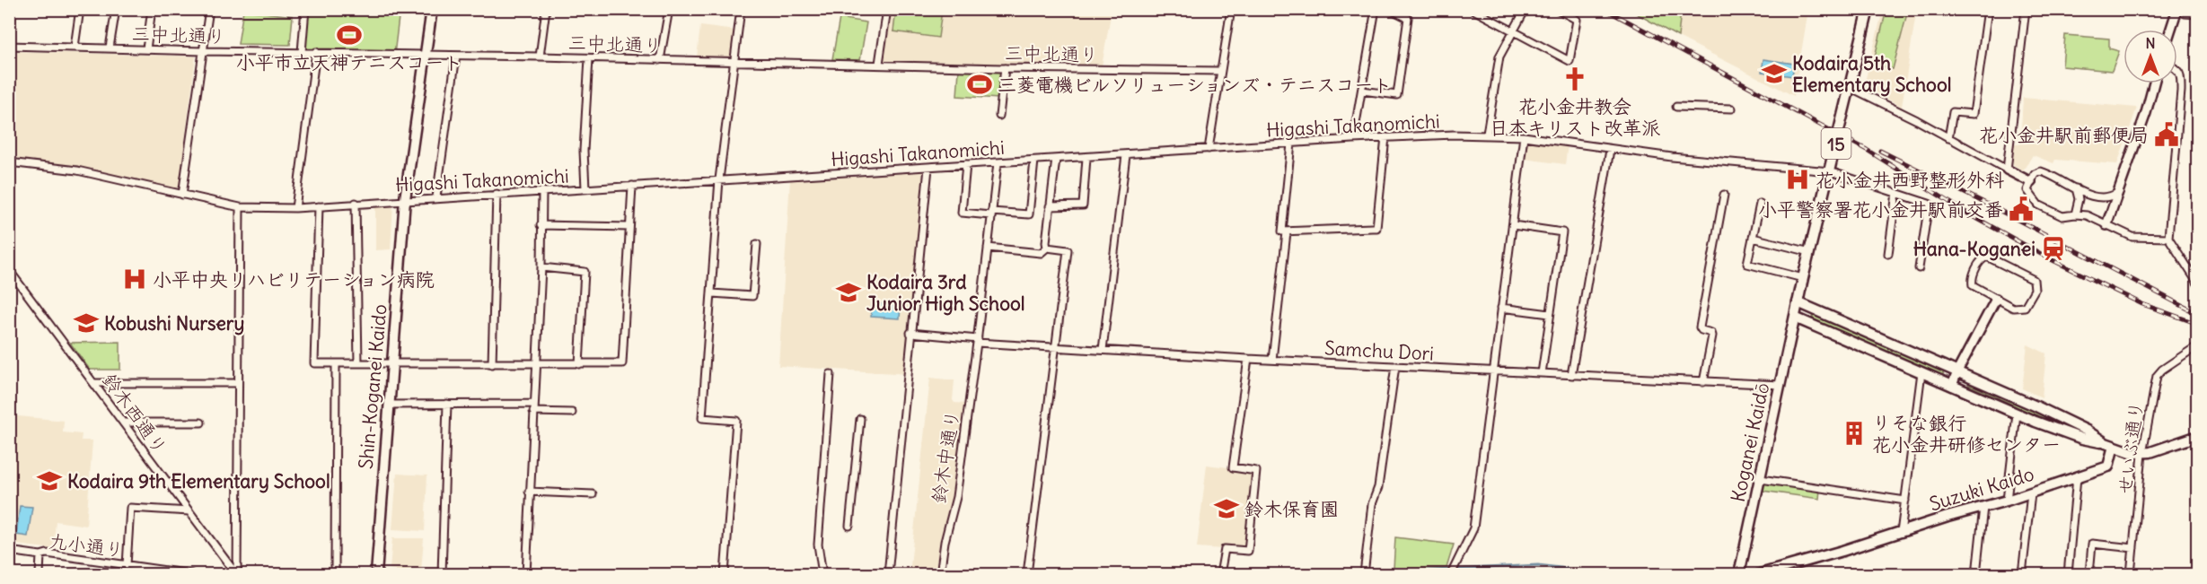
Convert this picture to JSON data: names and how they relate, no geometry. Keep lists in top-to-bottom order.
{
  "streets": {
    "main road": [
      "15",
      "Shin-Koganei Kaido",
      "Koganei Kaidō",
      "Suzuki Kaido"
    ],
    "street": [
      "三中北通り",
      "Higashi Takanomichi",
      "Samchu Dori",
      "鈴木西通り",
      "せいぶ通り",
      "鈴木中通り",
      "九小通り"
    ]
  },
  "crossings": [
    ["三中北通り", "Shin-Koganei Kaido"],
    ["Higashi Takanomichi", "15"],
    ["Higashi Takanomichi", "Shin-Koganei Kaido"],
    ["Higashi Takanomichi", "鈴木中通り"],
    ["15", "Koganei Kaidō"],
    ["Samchu Dori", "Koganei Kaidō"],
    ["Samchu Dori", "鈴木中通り"]
  ],
  "places": {
    "sports": ["小平市立天神テニスコート", "三菱電機ビルソリューションズ・テニスコート"],
    "school or university": [
      "Kodaira 5th Elementary School",
      "Kodaira 3rd Junior High School",
      "Kobushi Nursery",
      "Kodaira 9th Elementary School",
      "鈴木保育園"
    ],
    "church": ["花小金井教会 日本キリスト改革派"],
    "public building": ["花小金井駅前郵便局", "小平警察署花小金井駅前交番"],
    "hospital": ["花小金井西野整形外科", "小平中央リハビリテーション病院"],
    "station": ["Hana-Koganei"],
    "building": ["りそな銀行 花小金井研修センター"]
  },
  "north": "top"
}
